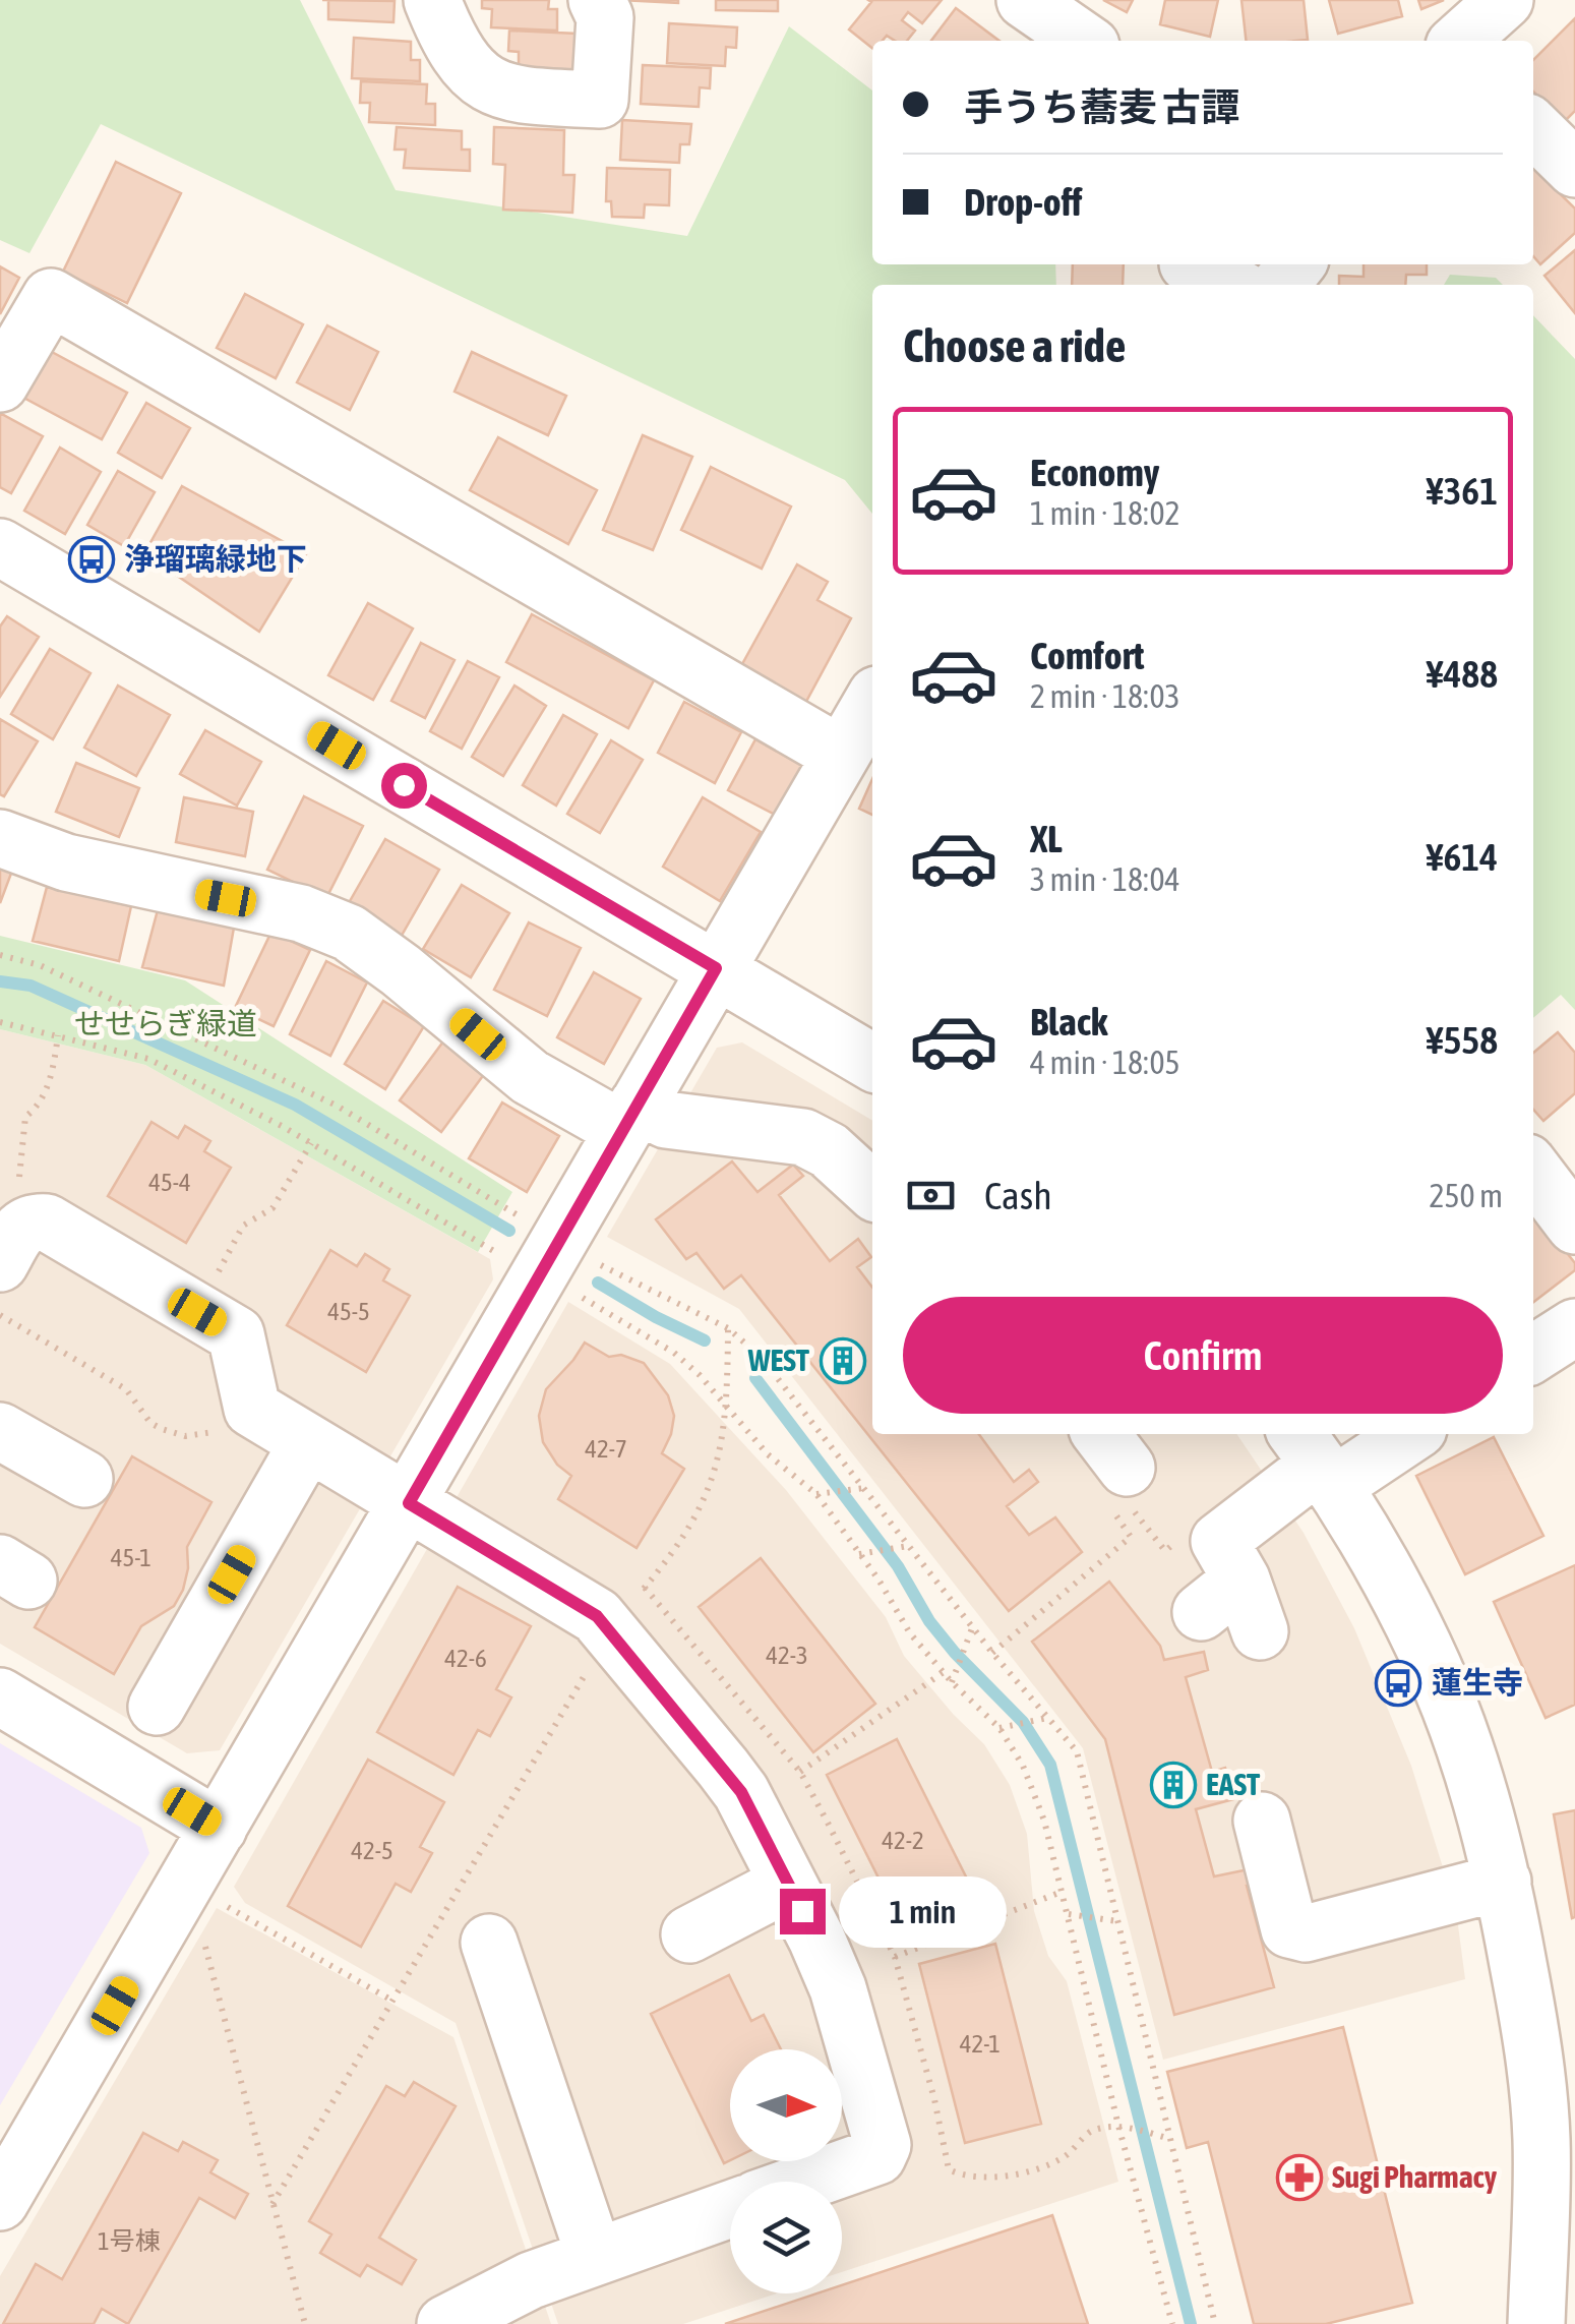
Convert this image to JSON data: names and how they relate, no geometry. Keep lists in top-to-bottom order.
{
  "parks": ["せせらぎ緑道"],
  "places": {
    "bus stop": ["浄瑠璃緑地下", "蓮生寺"],
    "building": ["WEST", "EAST"],
    "pharmacy": ["Sugi Pharmacy"]
  },
  "house_numbers": [
    "45-4",
    "45-5",
    "42-7",
    "45-1",
    "42-3",
    "42-6",
    "42-2",
    "42-5",
    "42-1",
    "1号棟"
  ],
  "north": "right",
  "page": {
    "banner": ["手うち蕎麦 古譚", "Drop-off"],
    "heading": "Choose a ride",
    "list": [
      {
        "name": "Economy",
        "note": "1 min · 18:02",
        "value": "¥361"
      },
      {
        "name": "Comfort",
        "note": "2 min · 18:03",
        "value": "¥488"
      },
      {
        "name": "XL",
        "note": "3 min · 18:04",
        "value": "¥614"
      },
      {
        "name": "Black",
        "note": "4 min · 18:05",
        "value": "¥558"
      }
    ],
    "pay": ["Cash", "250 m"],
    "buttons": "Confirm",
    "bubble": "1 min"
  }
}
